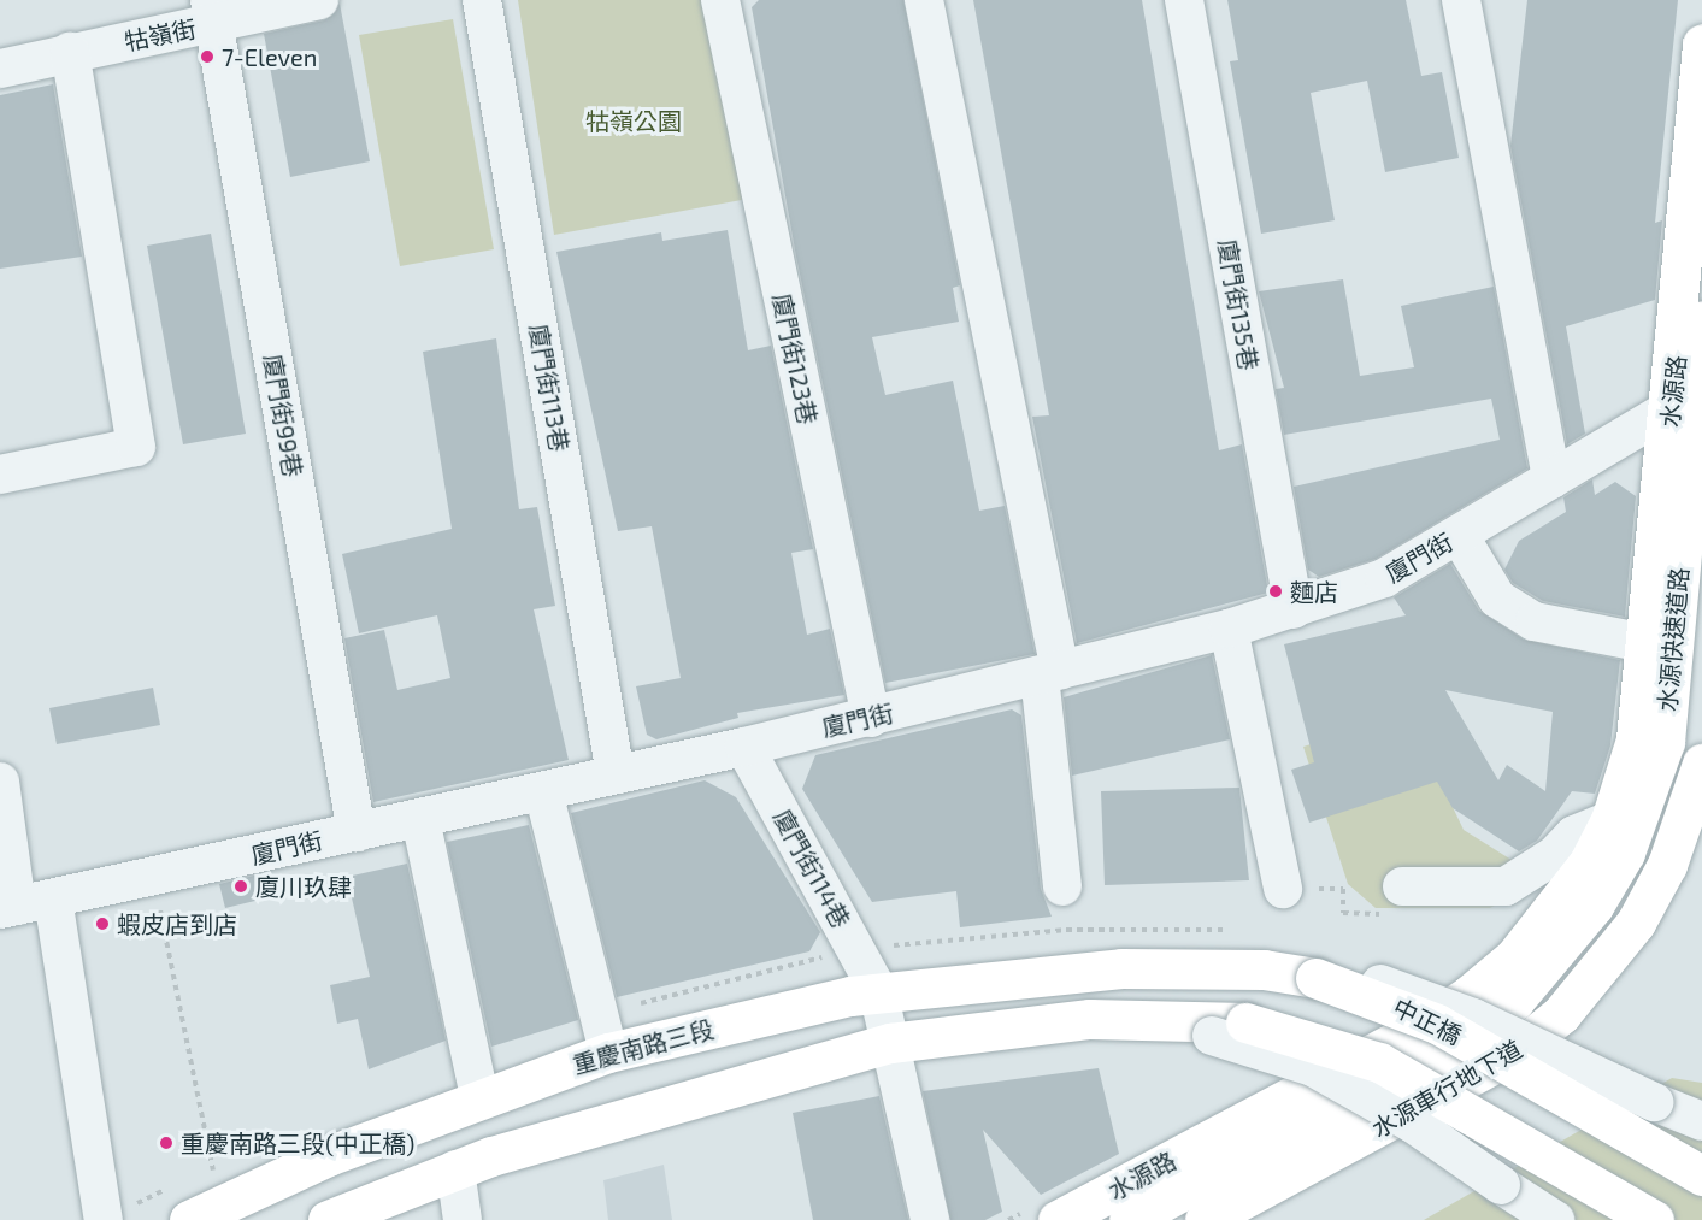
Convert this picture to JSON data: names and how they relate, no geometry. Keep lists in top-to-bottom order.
{
  "streets": {
    "main road": [
      "水源路",
      "水源快速道路",
      "中正橋",
      "重慶南路三段",
      "水源車行地下道"
    ],
    "street": [
      "牯嶺街",
      "廈門街135巷",
      "廈門街123巷",
      "廈門街113巷",
      "廈門街99巷",
      "廈門街",
      "廈門街114巷"
    ]
  },
  "crossings": [
    ["牯嶺街", "廈門街99巷"],
    ["廈門街135巷", "廈門街"],
    ["廈門街123巷", "廈門街"],
    ["廈門街113巷", "廈門街"],
    ["水源路", "廈門街"],
    ["水源路", "水源快速道路"],
    ["水源路", "水源車行地下道"],
    ["廈門街99巷", "廈門街"],
    ["廈門街", "廈門街114巷"],
    ["水源快速道路", "水源車行地下道"],
    ["廈門街114巷", "重慶南路三段"],
    ["中正橋", "重慶南路三段"]
  ],
  "parks": ["牯嶺公園"],
  "places": [
    "7-Eleven",
    "麵店",
    "廈川玖肆",
    "蝦皮店到店",
    "重慶南路三段(中正橋)"
  ]
}
